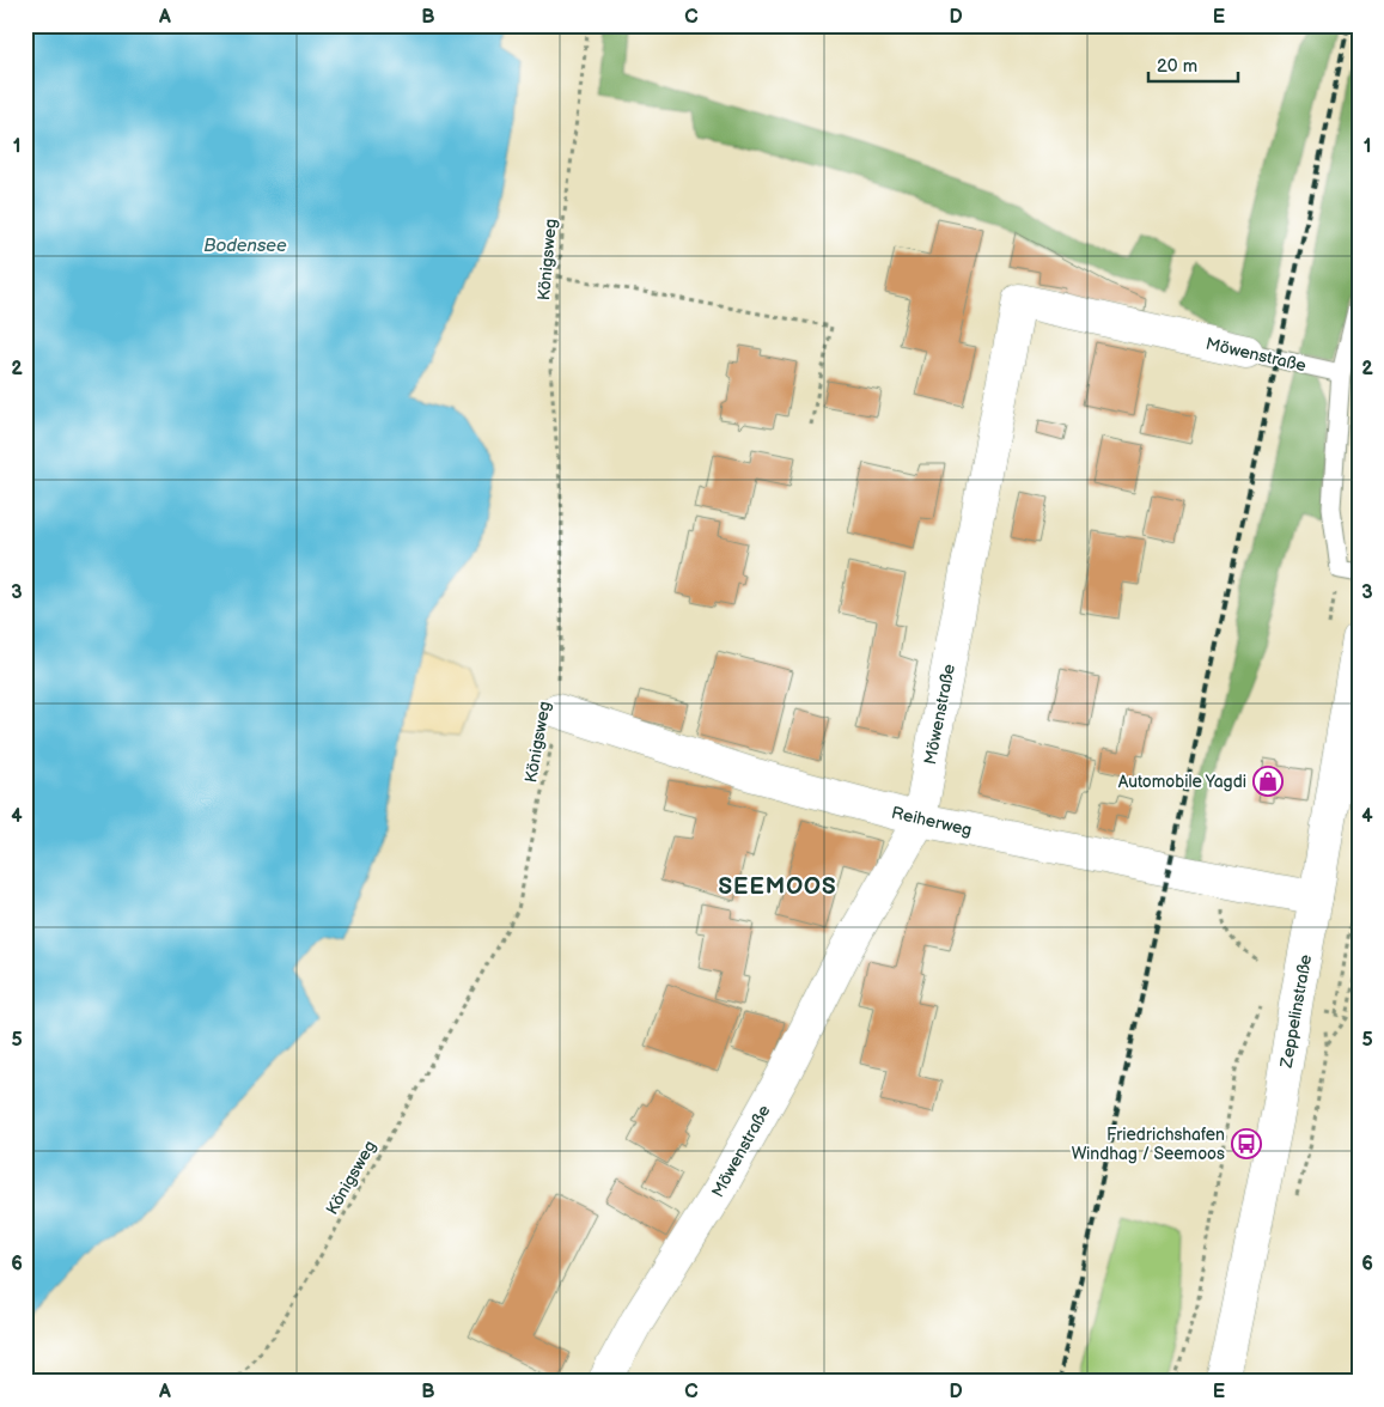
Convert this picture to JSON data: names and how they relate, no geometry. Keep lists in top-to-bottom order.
{
  "streets": {
    "street": ["Möwenstraße", "Reiherweg", "Zeppelinstraße"],
    "path": ["Königsweg"]
  },
  "crossings": [
    ["Königsweg", "Reiherweg"],
    ["Möwenstraße", "Reiherweg"],
    ["Reiherweg", "Zeppelinstraße"]
  ],
  "districts": ["SEEMOOS"],
  "water": ["Bodensee"],
  "places": {
    "shop": ["Automobile Yagdi"],
    "bus stop": ["Friedrichshafen Windhag / Seemoos"]
  },
  "scale_bar": "20 m",
  "grid": {
    "columns": [
      "A",
      "B",
      "C",
      "D",
      "E"
    ],
    "rows": [
      "1",
      "2",
      "3",
      "4",
      "5",
      "6"
    ]
  }
}
